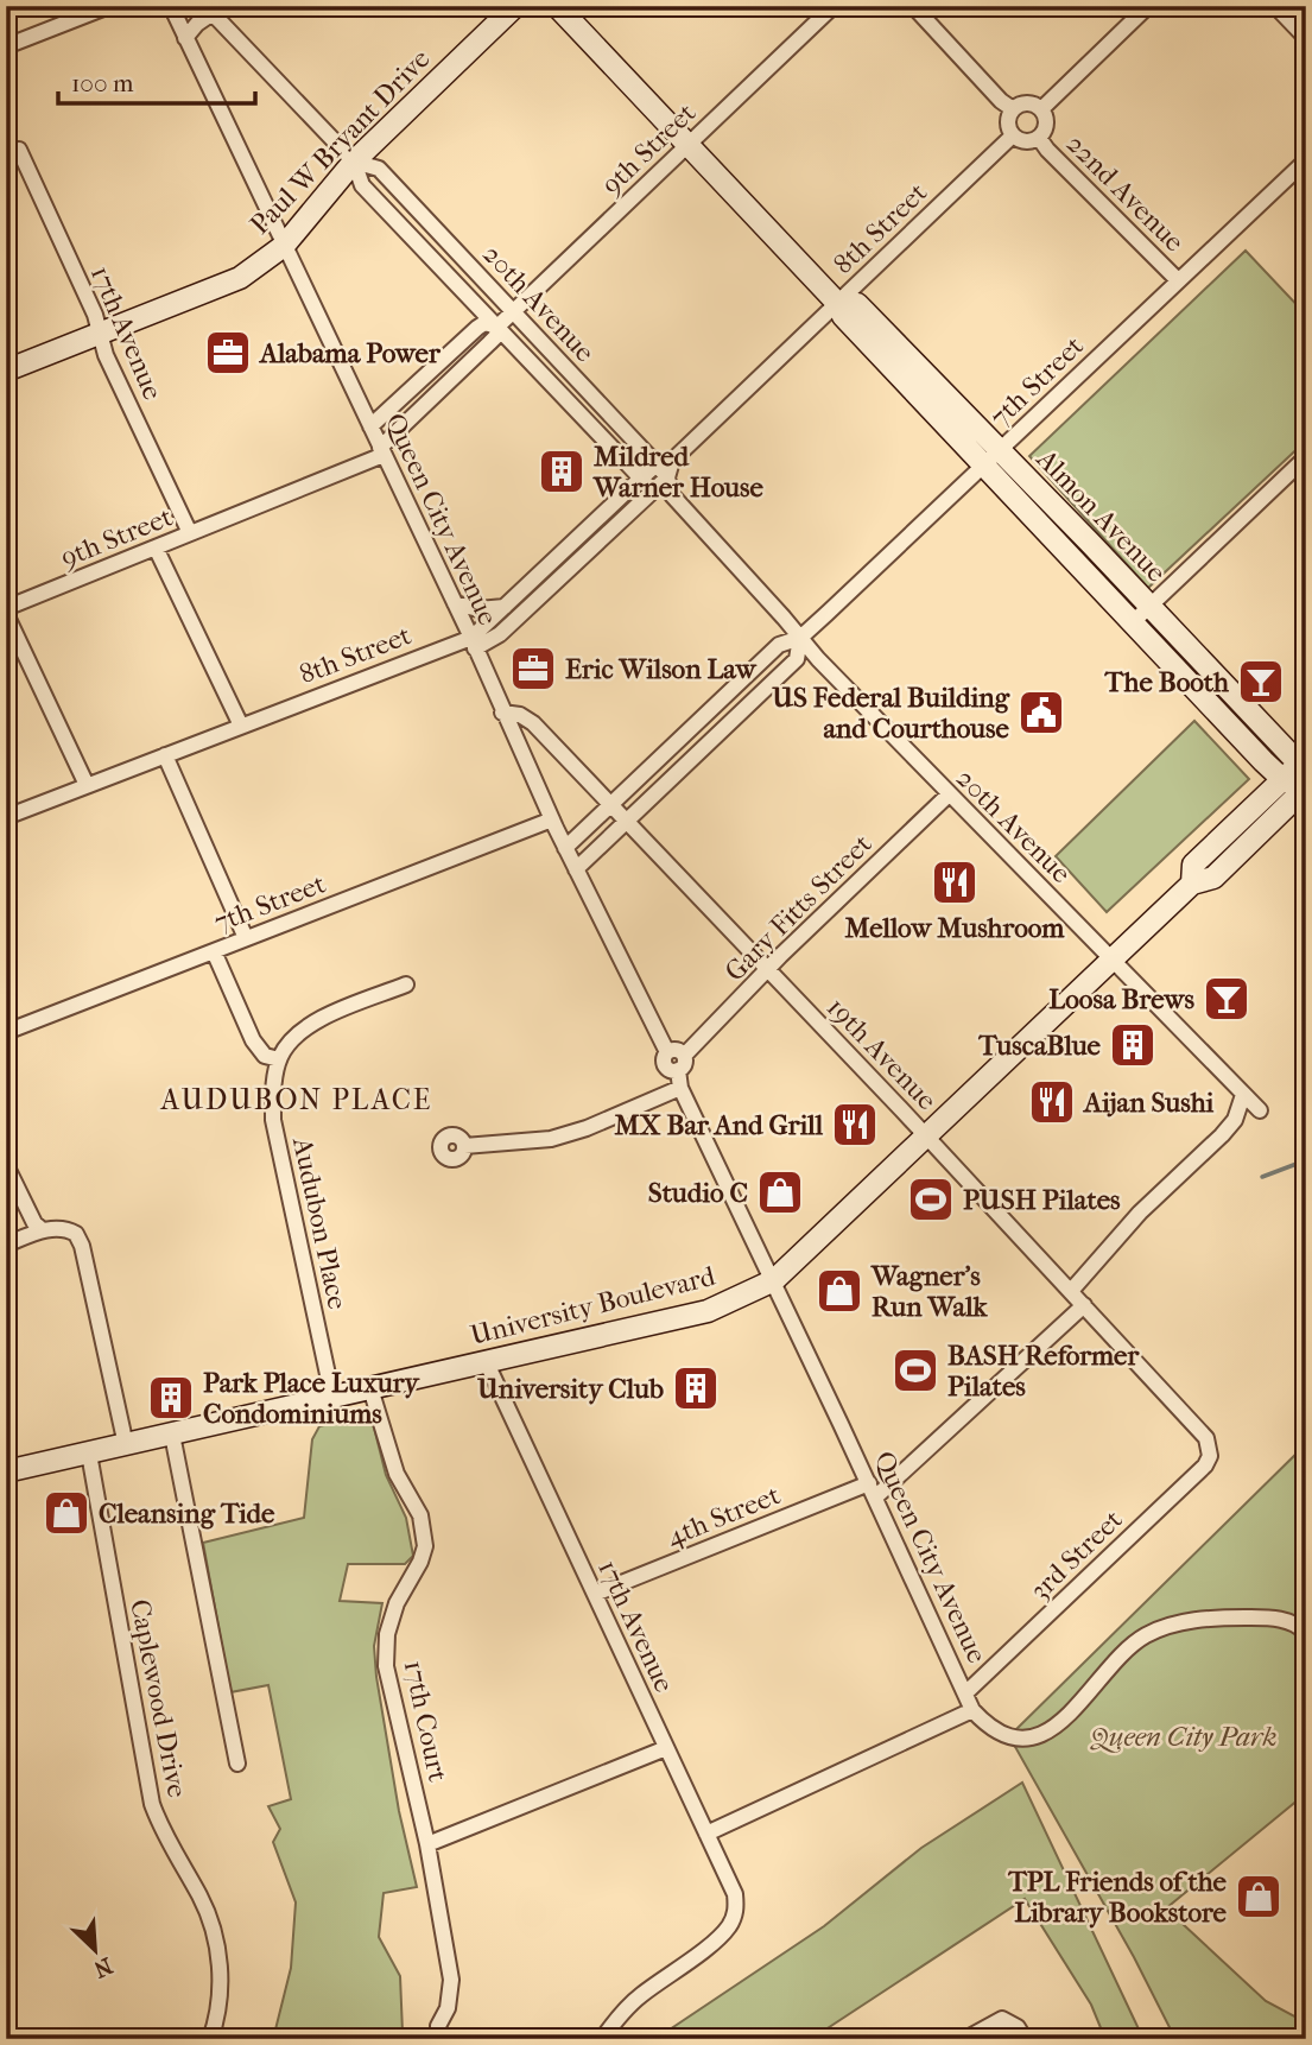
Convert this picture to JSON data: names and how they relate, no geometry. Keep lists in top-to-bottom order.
{
  "streets": {
    "main road": ["Paul W Bryant Drive", "Almon Avenue", "University Boulevard"],
    "street": [
      "9th Street",
      "22nd Avenue",
      "8th Street",
      "20th Avenue",
      "17th Avenue",
      "7th Street",
      "Queen City Avenue",
      "Gary Fitts Street",
      "19th Avenue",
      "Audubon Place",
      "4th Street",
      "3rd Street",
      "Caplewood Drive",
      "17th Court"
    ]
  },
  "crossings": [
    ["Paul W Bryant Drive", "20th Avenue"],
    ["Paul W Bryant Drive", "17th Avenue"],
    ["Paul W Bryant Drive", "Queen City Avenue"],
    ["9th Street", "20th Avenue"],
    ["9th Street", "17th Avenue"],
    ["9th Street", "Almon Avenue"],
    ["9th Street", "Queen City Avenue"],
    ["22nd Avenue", "8th Street"],
    ["22nd Avenue", "7th Street"],
    ["8th Street", "20th Avenue"],
    ["8th Street", "Almon Avenue"],
    ["8th Street", "Queen City Avenue"],
    ["20th Avenue", "7th Street"],
    ["20th Avenue", "Gary Fitts Street"],
    ["20th Avenue", "University Boulevard"],
    ["17th Avenue", "University Boulevard"],
    ["17th Avenue", "4th Street"],
    ["7th Street", "Almon Avenue"],
    ["7th Street", "Queen City Avenue"],
    ["7th Street", "19th Avenue"],
    ["Almon Avenue", "University Boulevard"],
    ["Queen City Avenue", "Gary Fitts Street"],
    ["Queen City Avenue", "19th Avenue"],
    ["Queen City Avenue", "University Boulevard"],
    ["Queen City Avenue", "4th Street"],
    ["Queen City Avenue", "3rd Street"],
    ["Gary Fitts Street", "19th Avenue"],
    ["19th Avenue", "University Boulevard"],
    ["19th Avenue", "4th Street"],
    ["19th Avenue", "3rd Street"],
    ["Audubon Place", "University Boulevard"],
    ["University Boulevard", "Caplewood Drive"],
    ["University Boulevard", "17th Court"]
  ],
  "districts": ["AUDUBON PLACE"],
  "parks": ["Queen City Park"],
  "places": {
    "office": ["Alabama Power", "Eric Wilson Law"],
    "building": [
      "Mildred Warner House",
      "TuscaBlue",
      "University Club",
      "Park Place Luxury Condominiums"
    ],
    "bar": ["The Booth", "Loosa Brews"],
    "public building": ["US Federal Building and Courthouse"],
    "restaurant": ["Mellow Mushroom", "Aijan Sushi", "MX Bar And Grill"],
    "shop": [
      "Studio C",
      "Wagner's Run Walk",
      "Cleansing Tide",
      "TPL Friends of the Library Bookstore"
    ],
    "sports": ["PUSH Pilates", "BASH Reformer Pilates"]
  },
  "scale_bar": "100 m",
  "north": "bottom right"
}
